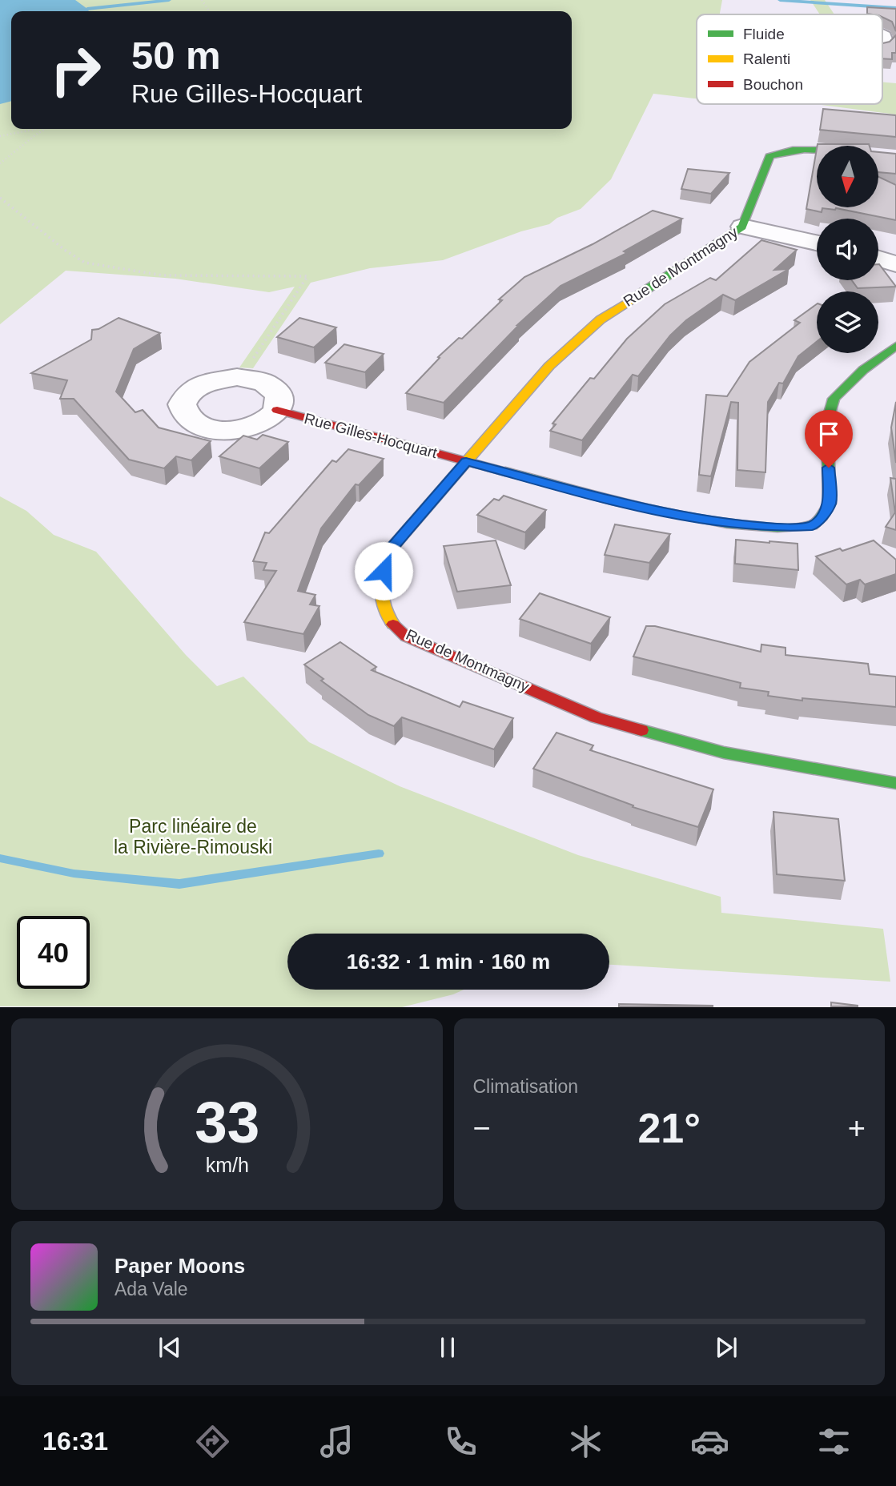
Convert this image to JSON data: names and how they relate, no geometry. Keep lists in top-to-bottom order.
{
  "streets": {
    "street": ["Rue de Montmagny", "Rue Gilles-Hocquart"]
  },
  "crossings": [
    ["Rue de Montmagny", "Rue Gilles-Hocquart"]
  ],
  "parks": ["Parc linéaire de la Rivière-Rimouski"],
  "legend": ["Fluide", "Ralenti", "Bouchon"],
  "north": "bottom",
  "page": {
    "turn": ["50 m", "Rue Gilles-Hocquart"],
    "limit": "40",
    "trip": "16:32 · 1 min · 160 m",
    "tile": "Climatisation",
    "heat": ["−", "21°", "+"],
    "song": ["Paper Moons", "Ada Vale"],
    "tabs": "16:31",
    "gauge": ["33", "km/h"]
  }
}
